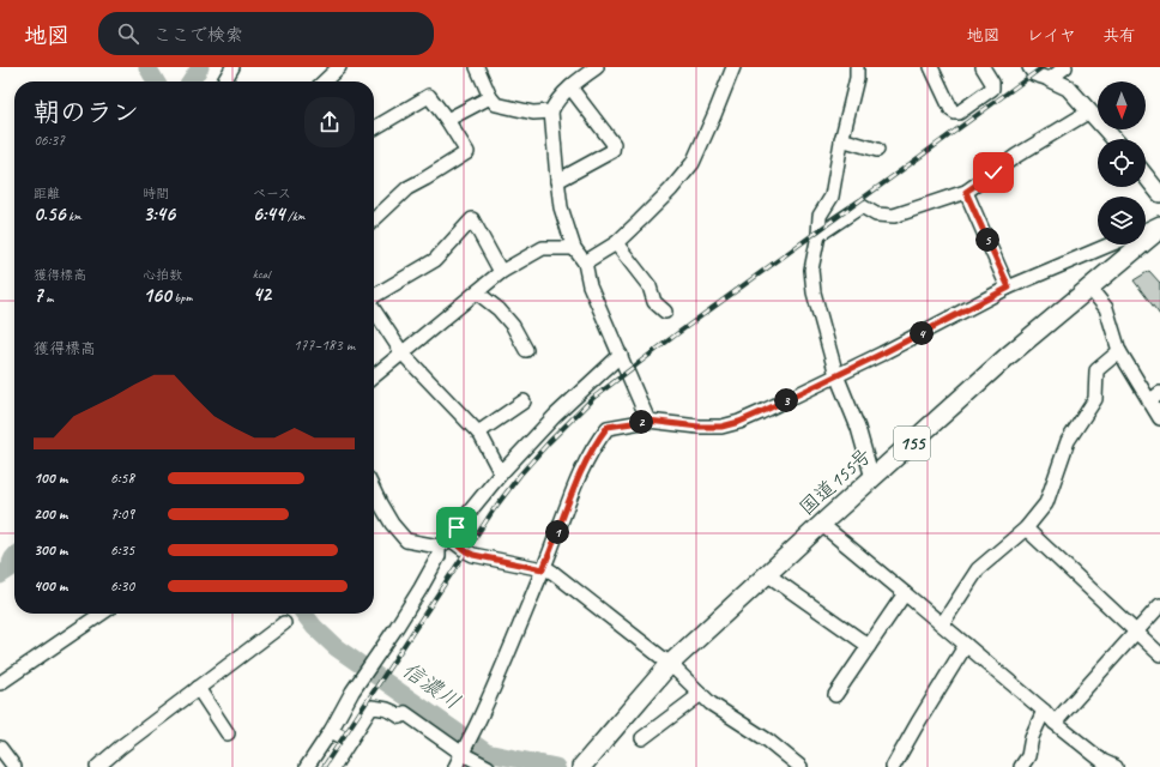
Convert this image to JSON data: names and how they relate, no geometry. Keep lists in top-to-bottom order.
{
  "streets": {
    "highway": ["155", "国道155号"]
  },
  "water": ["信濃川"],
  "north": "bottom",
  "page": {
    "header": "地図",
    "search": "ここで検索",
    "nav": ["地図", "レイヤ", "共有"],
    "heading": ["朝のラン", "06:37"],
    "stats": [
      ["距離", "0.56 km"],
      ["時間", "3:46"],
      ["ペース", "6:44 /km"],
      ["獲得標高", "7 m"],
      ["心拍数", "160 bpm"],
      ["kcal", "42"]
    ],
    "pins": [
      "5",
      "4",
      "3",
      "2",
      "1"
    ],
    "chart": ["獲得標高", "177–183 m"],
    "list": [
      {
        "name": "100 m",
        "note": "6:58"
      },
      {
        "name": "200 m",
        "note": "7:09"
      },
      {
        "name": "300 m",
        "note": "6:35"
      },
      {
        "name": "400 m",
        "note": "6:30"
      }
    ]
  }
}
